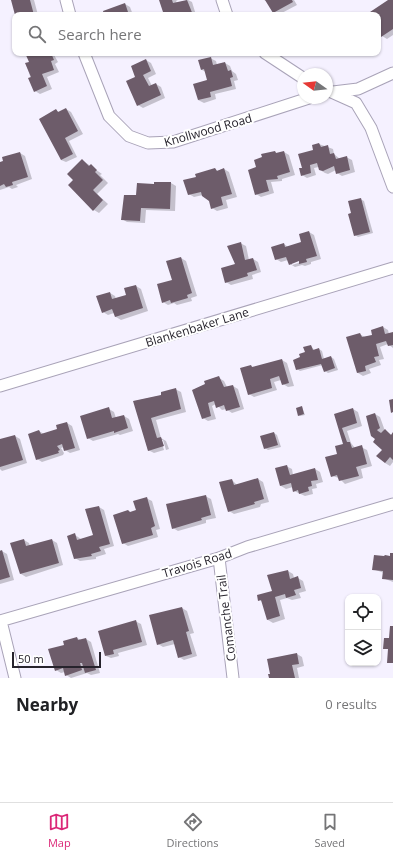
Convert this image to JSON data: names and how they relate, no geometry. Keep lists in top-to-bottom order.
{
  "streets": {
    "street": [
      "Knollwood Road",
      "Blankenbaker Lane",
      "Travois Road",
      "Comanche Trail"
    ]
  },
  "crossings": [
    ["Travois Road", "Comanche Trail"]
  ],
  "scale_bar": "50 m",
  "north": "left",
  "page": {
    "search": "Search here",
    "scale": "50 m",
    "heading": ["Nearby", "0 results"],
    "nav": ["Map", "Directions", "Saved"]
  }
}
